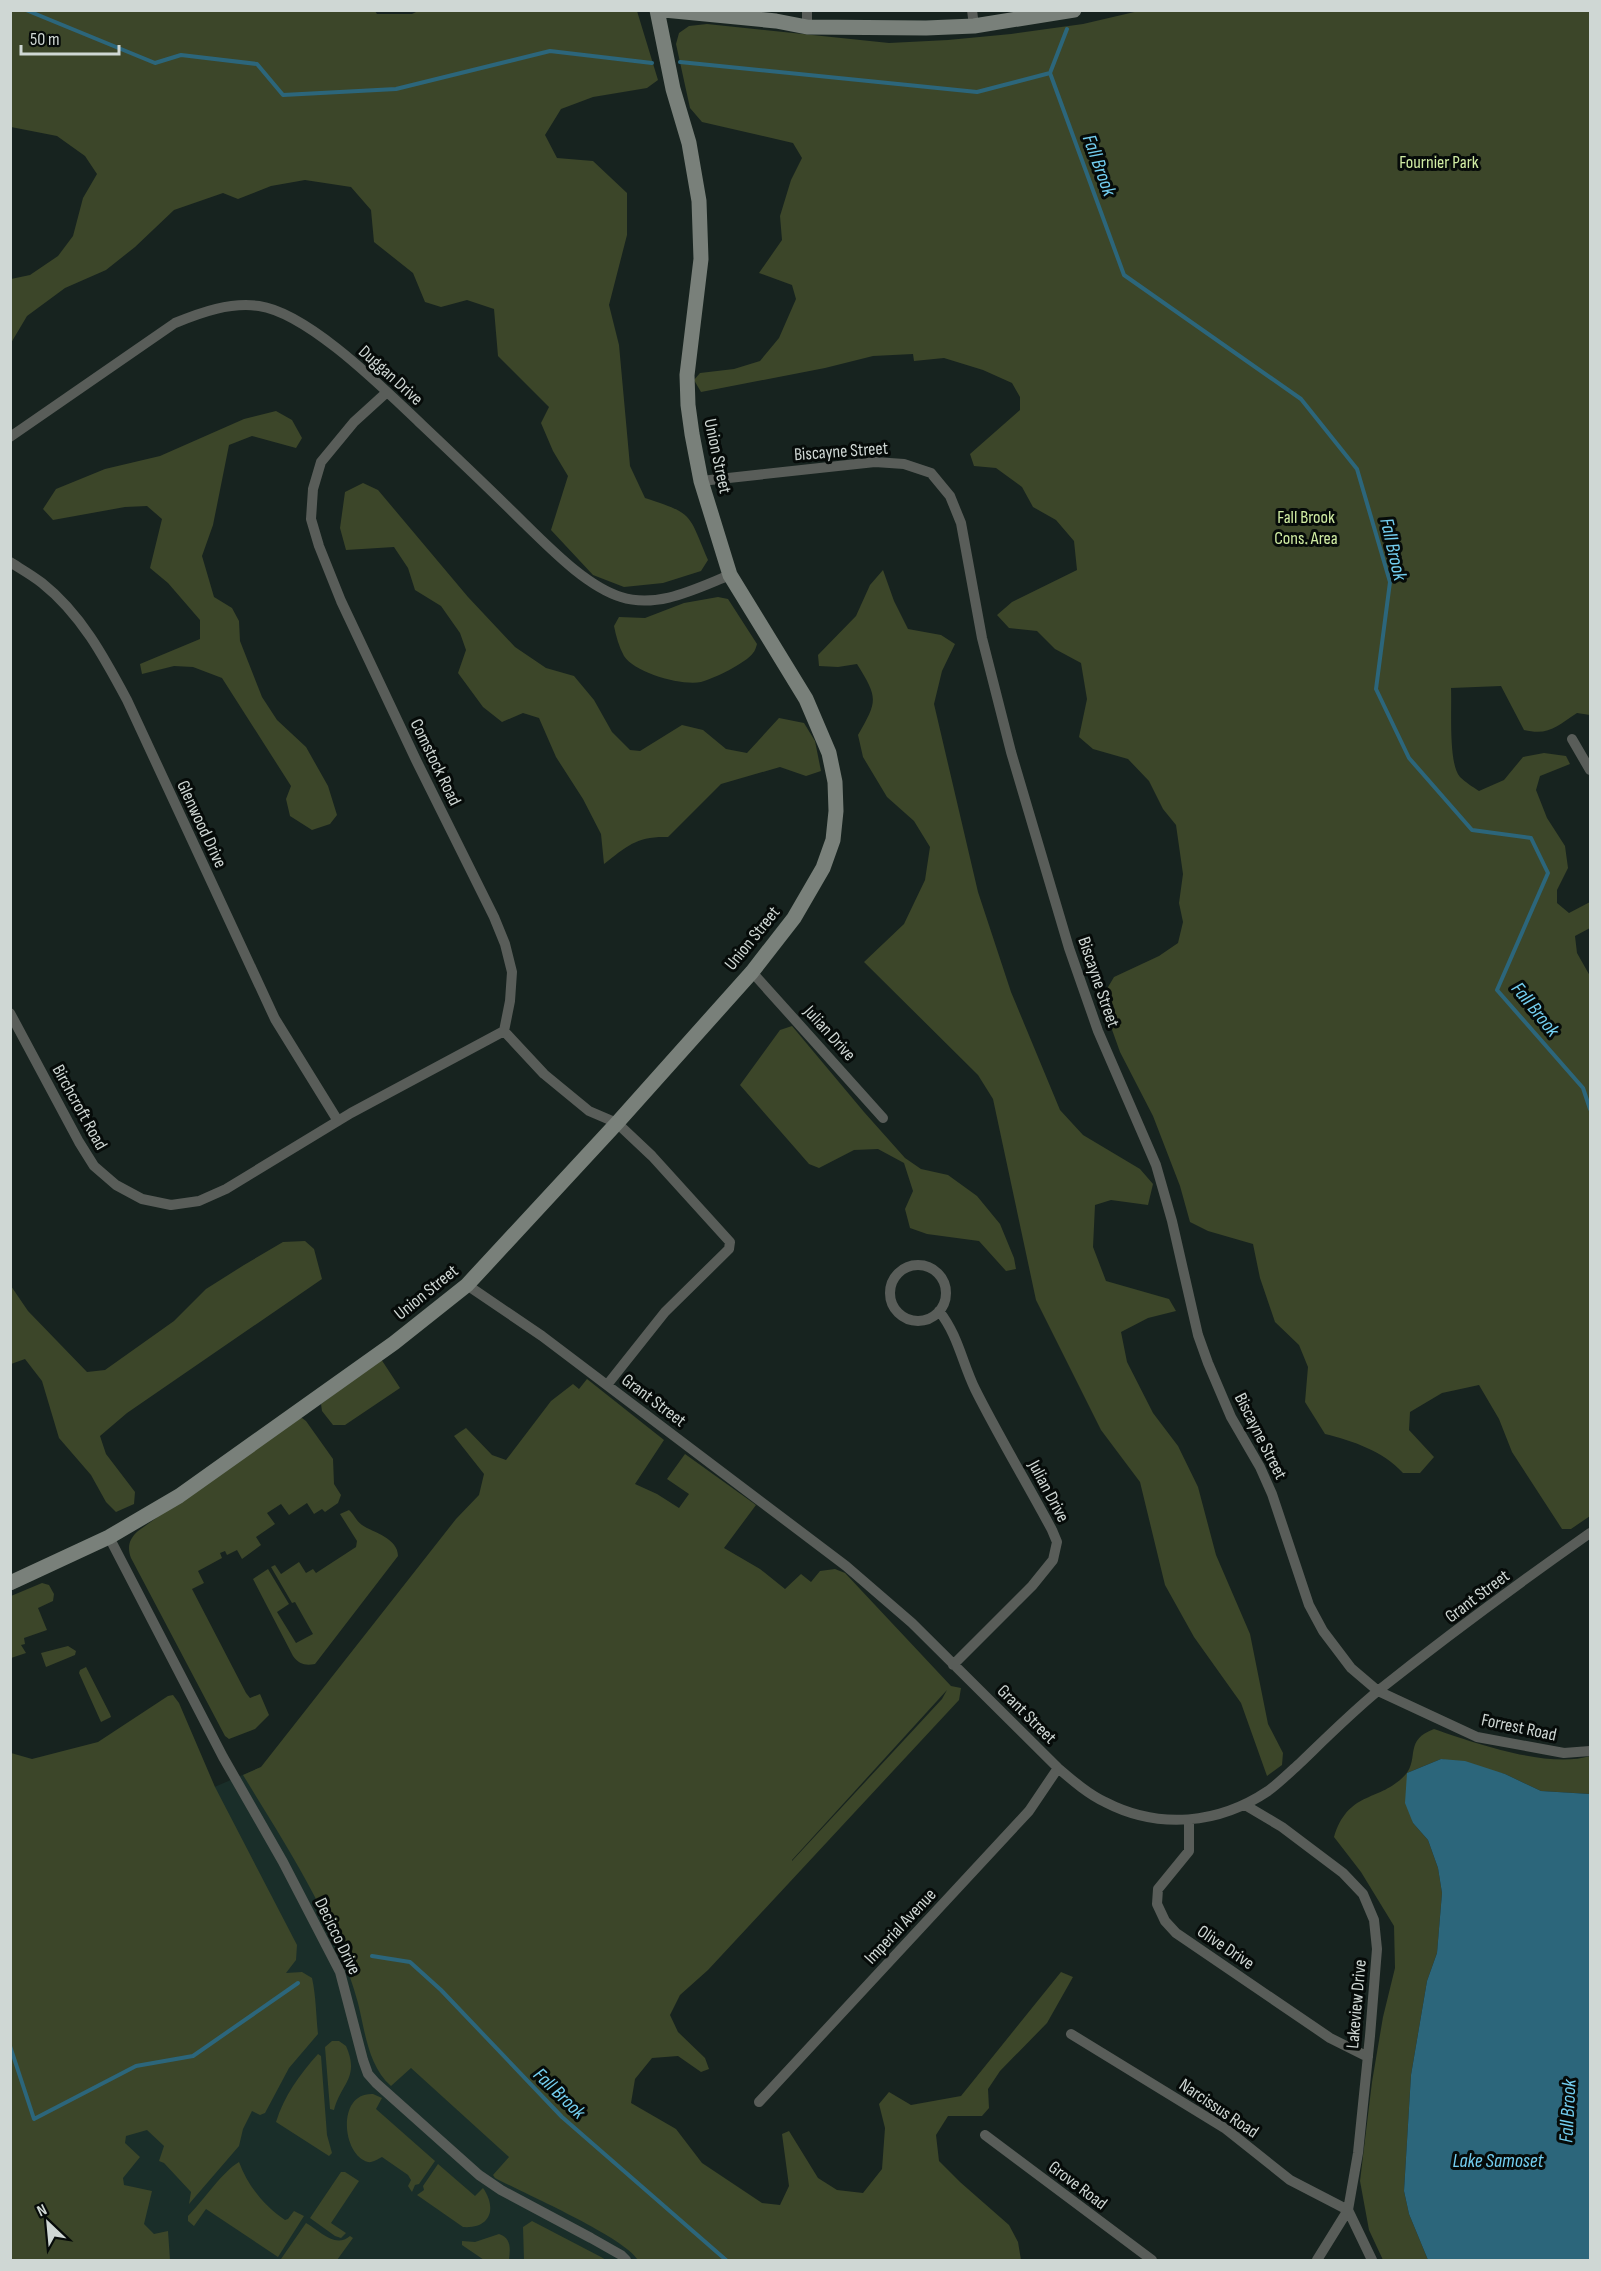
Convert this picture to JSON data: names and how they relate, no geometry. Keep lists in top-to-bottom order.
{
  "streets": {
    "street": [
      "Duggan Drive",
      "Biscayne Street",
      "Union Street",
      "Comstock Road",
      "Glenwood Drive",
      "Julian Drive",
      "Birchcroft Road",
      "Grant Street",
      "Forrest Road",
      "Imperial Avenue",
      "Decicco Drive",
      "Olive Drive",
      "Lakeview Drive",
      "Narcissus Road",
      "Grove Road"
    ]
  },
  "crossings": [
    ["Duggan Drive", "Union Street"],
    ["Duggan Drive", "Comstock Road"],
    ["Biscayne Street", "Union Street"],
    ["Biscayne Street", "Grant Street"],
    ["Biscayne Street", "Forrest Road"],
    ["Union Street", "Julian Drive"],
    ["Union Street", "Grant Street"],
    ["Union Street", "Decicco Drive"],
    ["Comstock Road", "Birchcroft Road"],
    ["Glenwood Drive", "Birchcroft Road"],
    ["Julian Drive", "Grant Street"],
    ["Grant Street", "Forrest Road"],
    ["Grant Street", "Imperial Avenue"],
    ["Grant Street", "Olive Drive"],
    ["Grant Street", "Lakeview Drive"],
    ["Olive Drive", "Lakeview Drive"],
    ["Lakeview Drive", "Narcissus Road"]
  ],
  "water": ["Fall Brook", "Lake Samoset"],
  "parks": ["Fournier Park", "Fall Brook Cons. Area"],
  "scale_bar": "50 m",
  "north": "top left"
}
